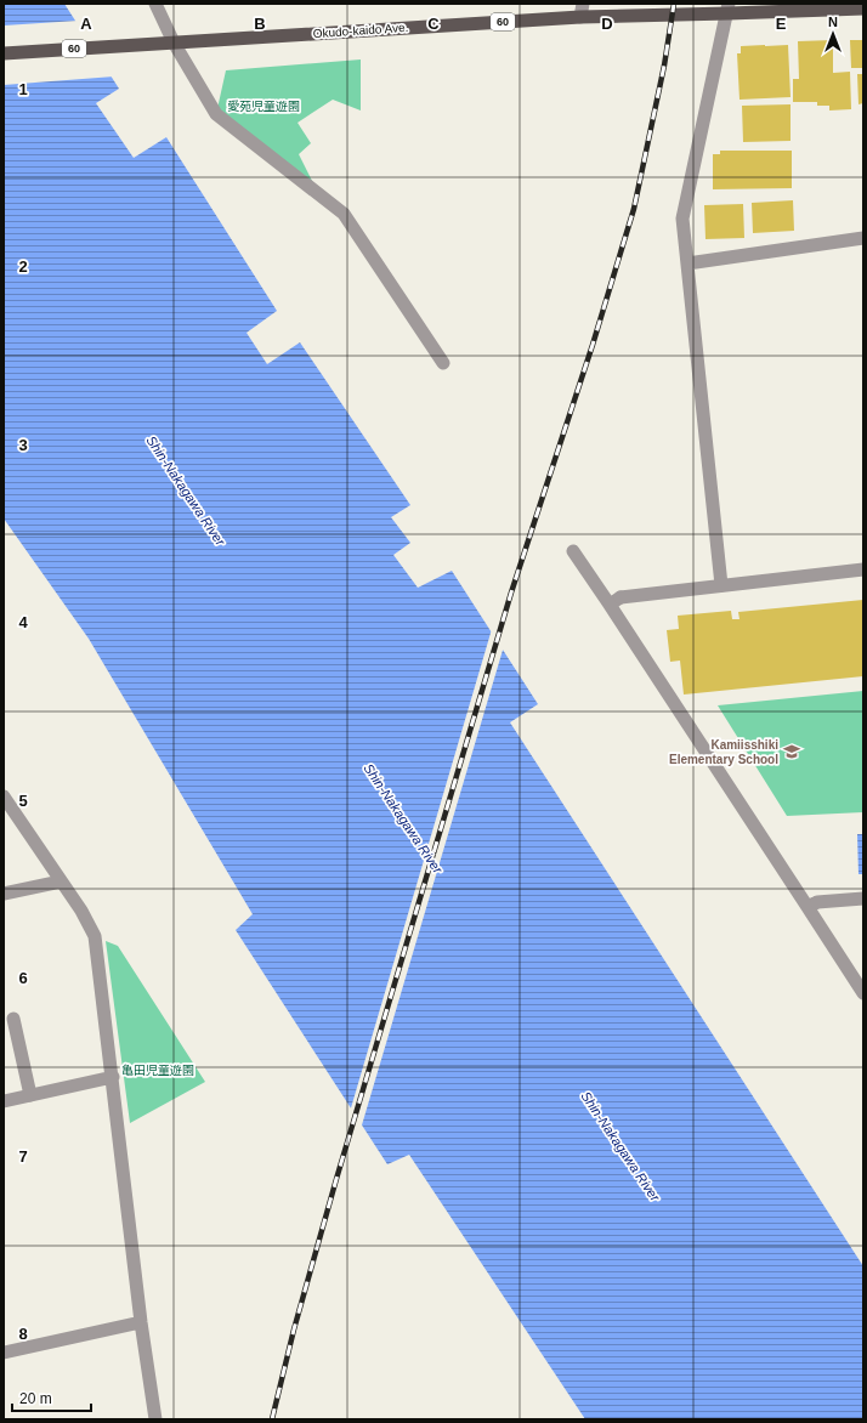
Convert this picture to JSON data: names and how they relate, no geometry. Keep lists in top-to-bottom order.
{
  "streets": {
    "main road": ["60", "Okudo-kaido Ave."]
  },
  "water": ["Shin-Nakagawa River"],
  "parks": ["愛苑児童遊園", "亀田児童遊園"],
  "places": {
    "school or university": ["Kamiisshiki Elementary School"]
  },
  "scale_bar": "20 m",
  "north": "top",
  "grid": {
    "columns": [
      "A",
      "B",
      "C",
      "D",
      "E"
    ],
    "rows": [
      "1",
      "2",
      "3",
      "4",
      "5",
      "6",
      "7",
      "8"
    ]
  }
}
